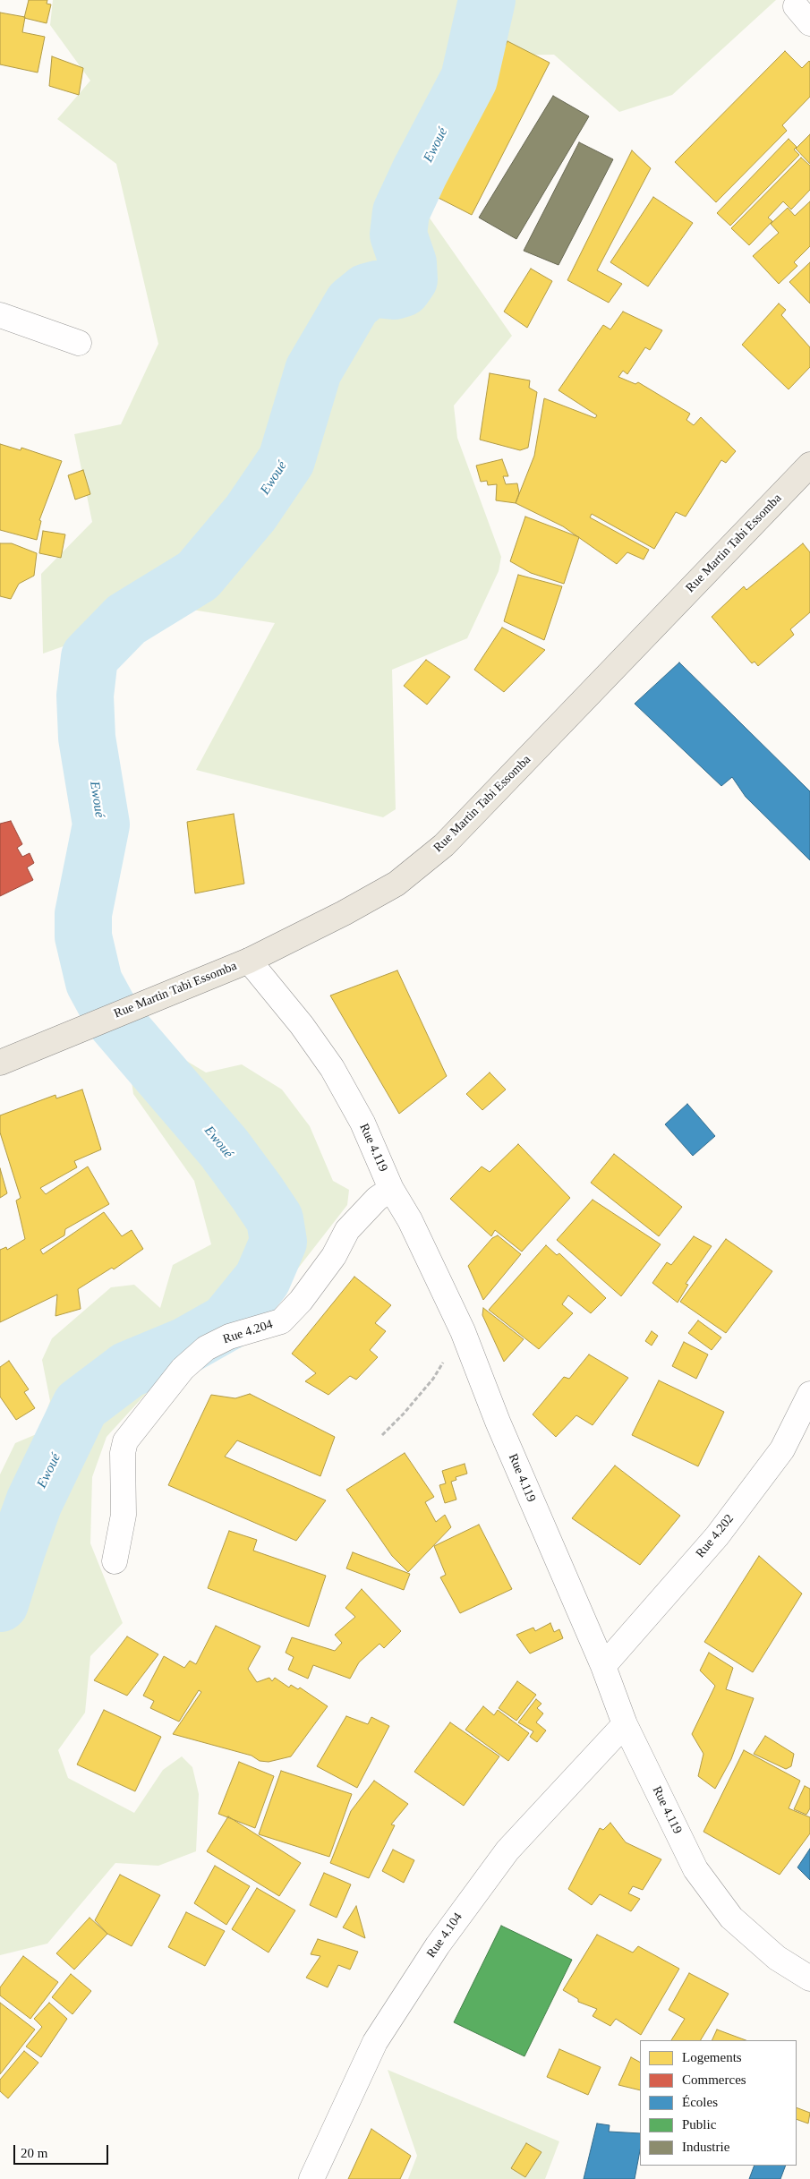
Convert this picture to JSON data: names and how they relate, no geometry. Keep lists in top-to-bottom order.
{
  "streets": {
    "main road": ["Rue Martin Tabi Essomba"],
    "street": [
      "Rue 4.119",
      "Rue 4.204",
      "Rue 4.202",
      "Rue 4.104"
    ]
  },
  "crossings": [
    ["Rue Martin Tabi Essomba", "Rue 4.119"],
    ["Rue 4.119", "Rue 4.204"],
    ["Rue 4.119", "Rue 4.202"],
    ["Rue 4.119", "Rue 4.104"]
  ],
  "water": ["Ewoué"],
  "legend": [
    "Logements",
    "Commerces",
    "Écoles",
    "Public",
    "Industrie"
  ],
  "scale_bar": "20 m"
}
